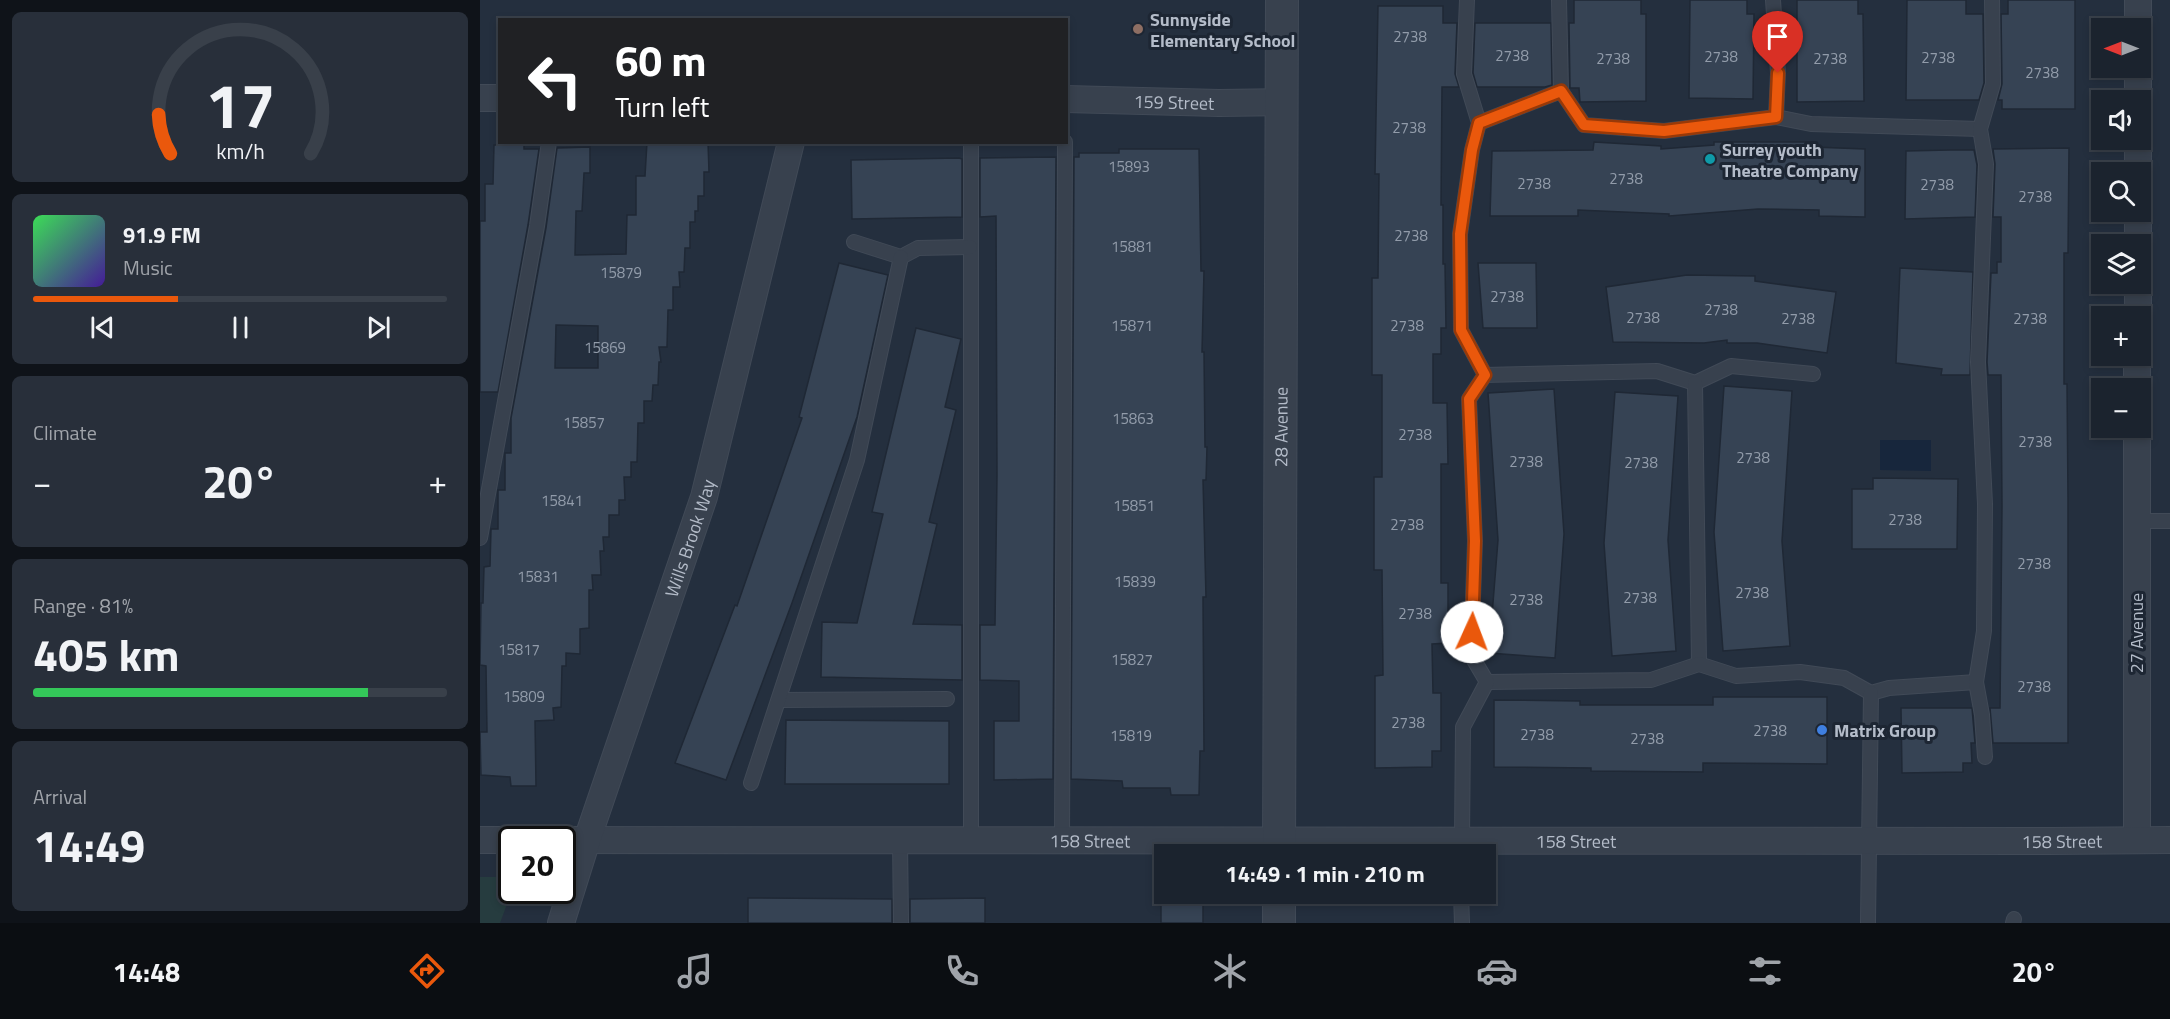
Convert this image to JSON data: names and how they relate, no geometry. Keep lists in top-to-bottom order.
{
  "streets": {
    "street": [
      "159 Street",
      "28 Avenue",
      "Wills Brook Way",
      "27 Avenue",
      "158 Street"
    ]
  },
  "crossings": [
    ["159 Street", "28 Avenue"],
    ["Wills Brook Way", "158 Street"],
    ["27 Avenue", "158 Street"]
  ],
  "places": ["Sunnyside Elementary School", "Surrey youth Theatre Company", "Matrix Group"],
  "house_numbers": [
    "2738",
    "2738",
    "2738",
    "2738",
    "2738",
    "2738",
    "2738",
    "2738",
    "15893",
    "2738",
    "2738",
    "2738",
    "2738",
    "2738",
    "15881",
    "15879",
    "2738",
    "2738",
    "2738",
    "2738",
    "2738",
    "15871",
    "2738",
    "15869",
    "15863",
    "15857",
    "2738",
    "2738",
    "2738",
    "2738",
    "2738",
    "15841",
    "15851",
    "2738",
    "2738",
    "2738",
    "15831",
    "15839",
    "2738",
    "2738",
    "2738",
    "2738",
    "15817",
    "15827",
    "2738",
    "15809",
    "2738",
    "2738",
    "2738",
    "15819",
    "2738"
  ],
  "north": "left",
  "page": {
    "map_buttons": ["+", "−"],
    "turn": ["60 m", "Turn left"],
    "song": ["91.9 FM", "Music"],
    "tile": [
      "Climate",
      ["Range · 81%", "405 km"],
      ["Arrival", "14:49"]
    ],
    "heat": ["−", "20°", "+"],
    "limit": "20",
    "trip": "14:49 · 1 min · 210 m",
    "tabs": ["14:48", "20°"],
    "gauge": ["17", "km/h"]
  }
}
